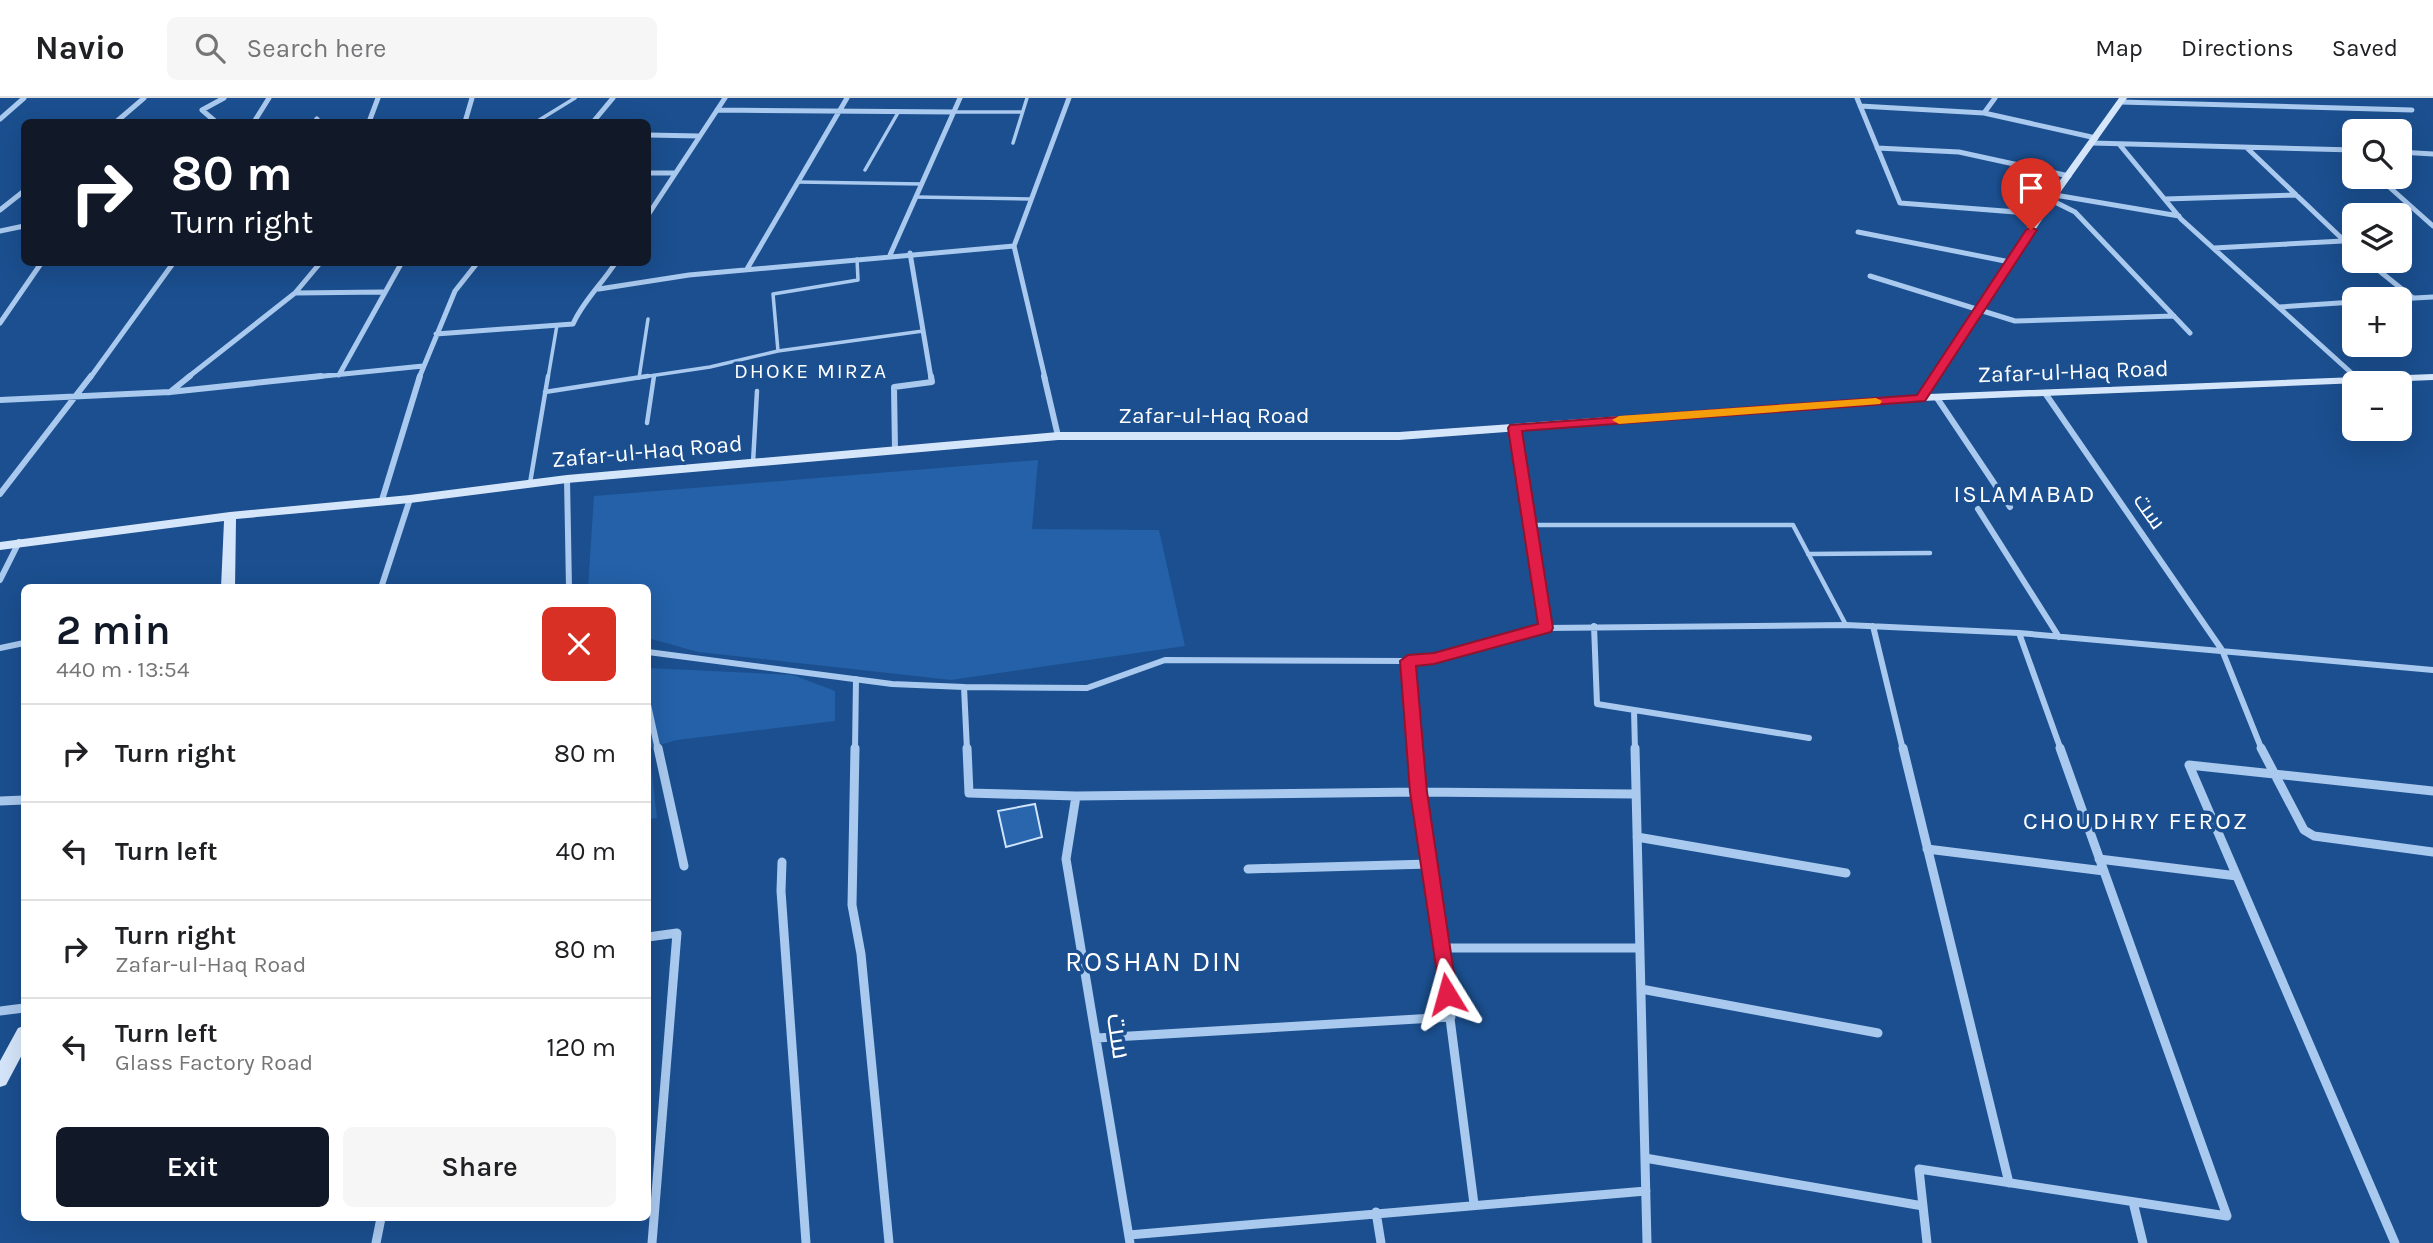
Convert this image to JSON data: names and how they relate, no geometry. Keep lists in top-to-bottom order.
{
  "streets": {
    "street": ["Zafar-ul-Haq Road", "ست"]
  },
  "crossings": [
    ["Zafar-ul-Haq Road", "ست"]
  ],
  "districts": [
    "DHOKE MIRZA",
    "ISLAMABAD",
    "CHOUDHRY FEROZ",
    "ROSHAN DIN"
  ],
  "page": {
    "header": "Navio",
    "search": "Search here",
    "nav": ["Map", "Directions", "Saved"],
    "map_buttons": ["+", "−"],
    "turn": ["80 m", "Turn right"],
    "heading": ["2 min", "440 m · 13:54"],
    "list": [
      {
        "name": "Turn right",
        "value": "80 m"
      },
      {
        "name": "Turn left",
        "value": "40 m"
      },
      {
        "name": "Turn right",
        "note": "Zafar-ul-Haq Road",
        "value": "80 m"
      },
      {
        "name": "Turn left",
        "note": "Glass Factory Road",
        "value": "120 m"
      }
    ],
    "buttons": ["Exit", "Share"]
  }
}
